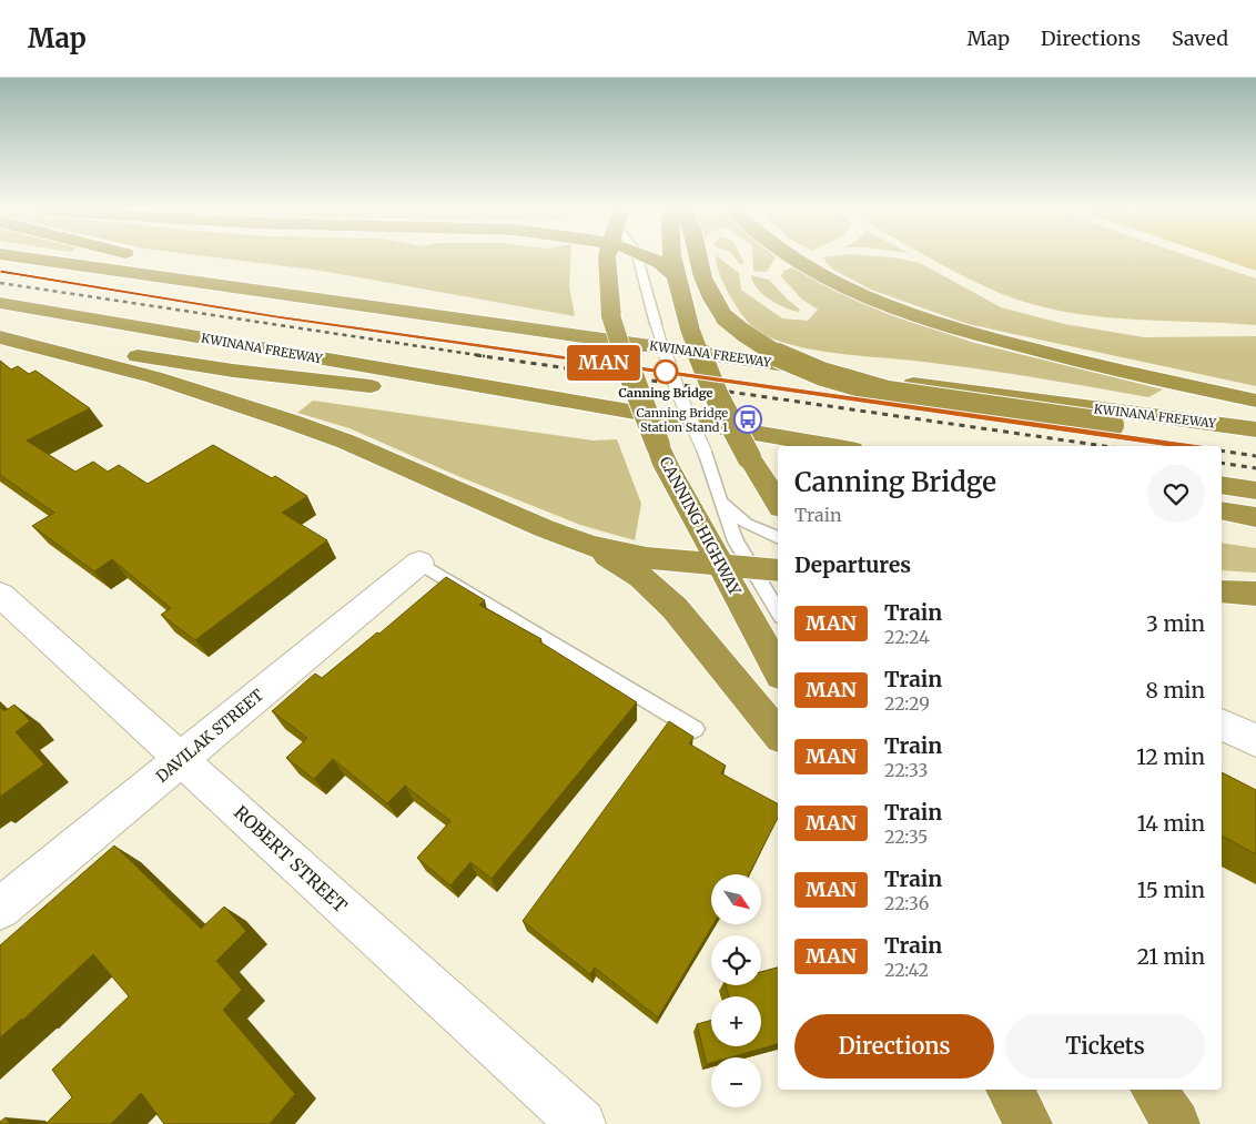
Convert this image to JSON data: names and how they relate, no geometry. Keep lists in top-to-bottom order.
{
  "streets": {
    "highway": ["KWINANA FREEWAY", "CANNING HIGHWAY"],
    "street": ["DAVILAK STREET", "ROBERT STREET"]
  },
  "crossings": [
    ["DAVILAK STREET", "ROBERT STREET"]
  ],
  "places": {
    "other": ["Canning Bridge"],
    "bus stop": ["Canning Bridge Station Stand 1"]
  },
  "north": "bottom right",
  "page": {
    "header": "Map",
    "nav": ["Map", "Directions", "Saved"],
    "on_map": "MAN",
    "heading": [
      ["Canning Bridge", "Train"],
      "Departures"
    ],
    "list": [
      {
        "mark": "MAN",
        "name": "Train",
        "note": "22:24",
        "value": "3 min"
      },
      {
        "mark": "MAN",
        "name": "Train",
        "note": "22:29",
        "value": "8 min"
      },
      {
        "mark": "MAN",
        "name": "Train",
        "note": "22:33",
        "value": "12 min"
      },
      {
        "mark": "MAN",
        "name": "Train",
        "note": "22:35",
        "value": "14 min"
      },
      {
        "mark": "MAN",
        "name": "Train",
        "note": "22:36",
        "value": "15 min"
      },
      {
        "mark": "MAN",
        "name": "Train",
        "note": "22:42",
        "value": "21 min"
      }
    ],
    "map_buttons": ["+", "−"],
    "buttons": ["Directions", "Tickets"]
  }
}
